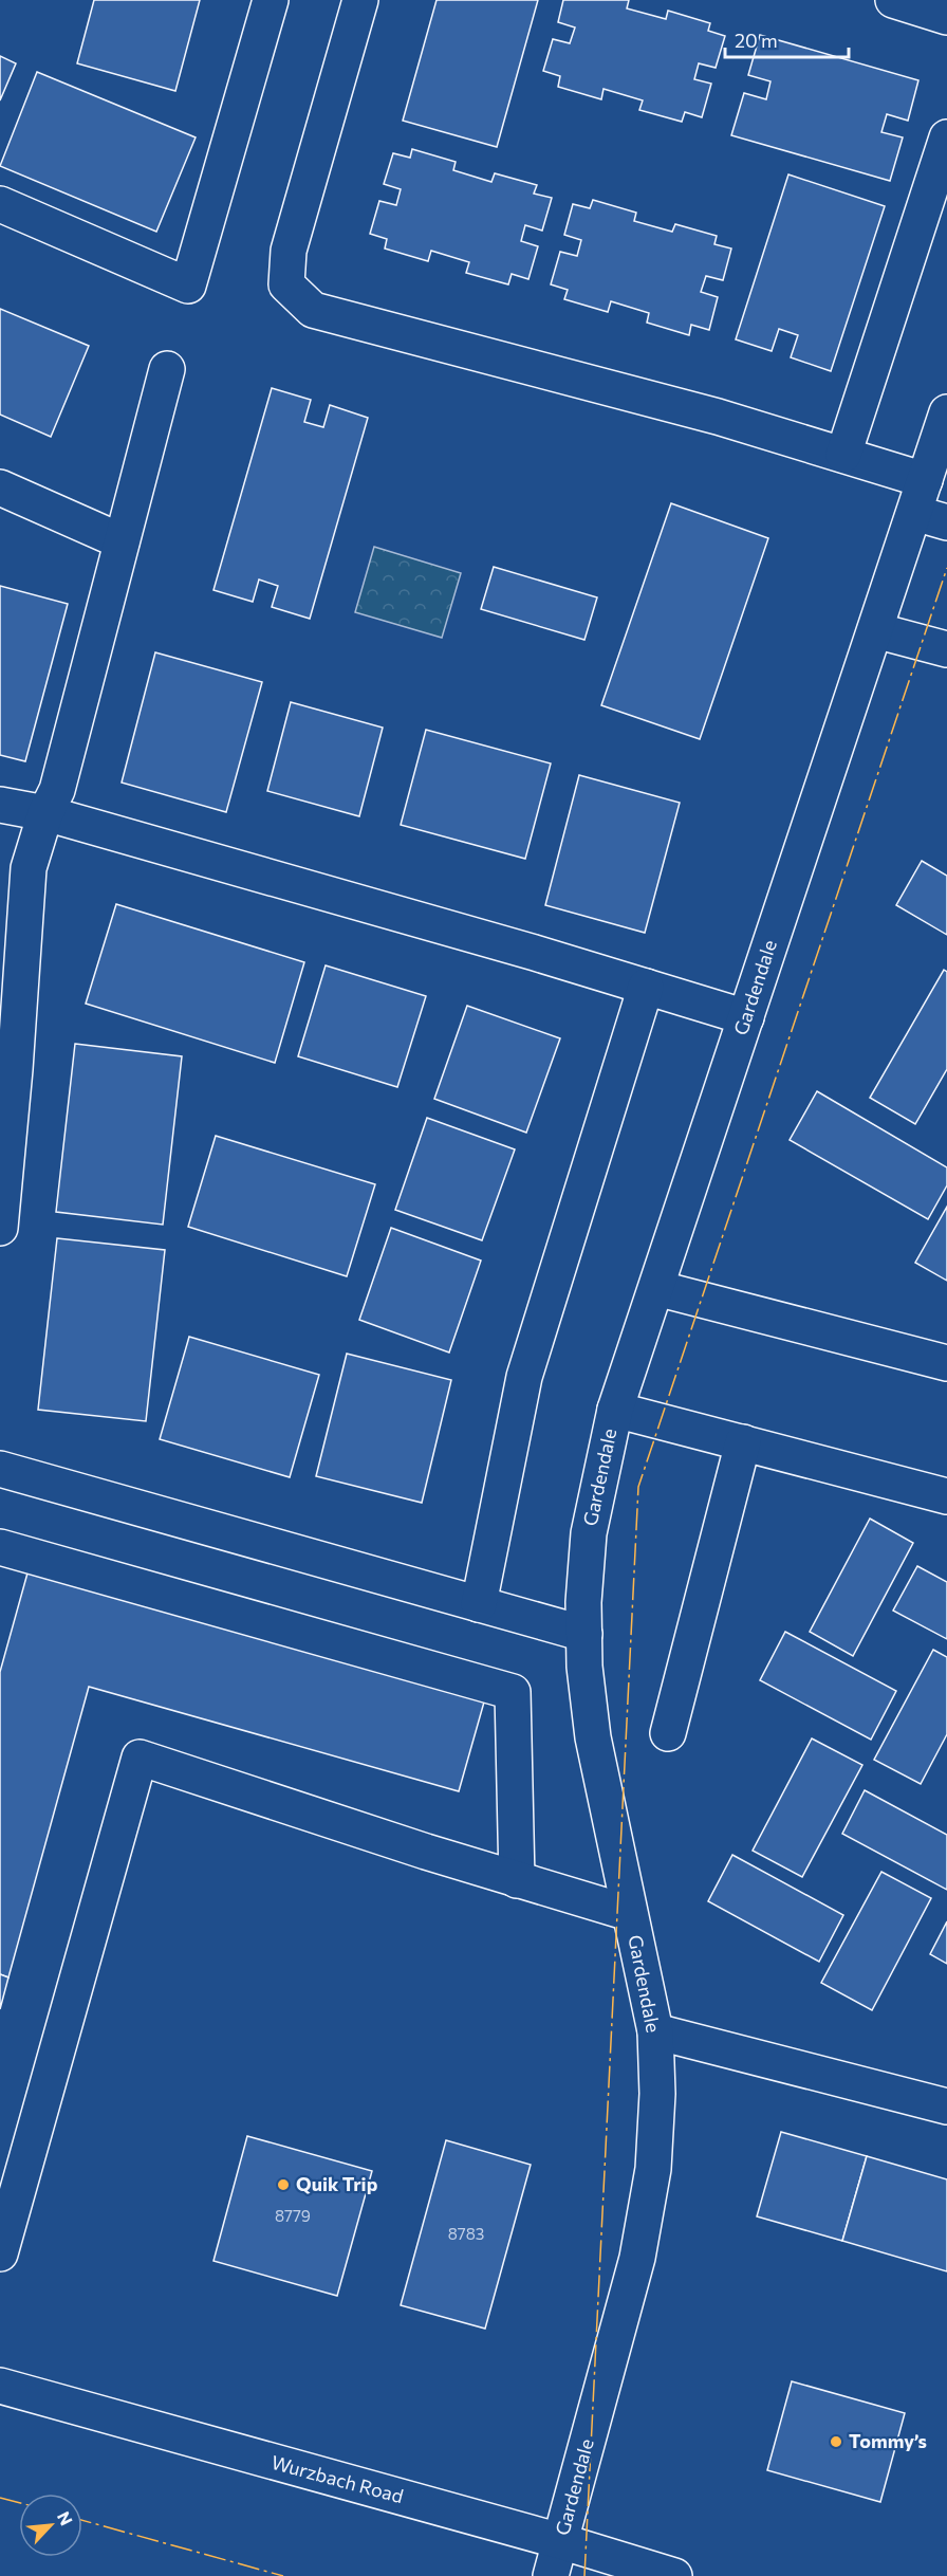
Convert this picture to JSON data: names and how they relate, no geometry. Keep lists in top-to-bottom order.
{
  "streets": {
    "street": ["Gardendale", "Wurzbach Road"]
  },
  "crossings": [
    ["Gardendale", "Wurzbach Road"]
  ],
  "places": ["Quik Trip", "Tommy’s"],
  "house_numbers": ["8779", "8783"],
  "scale_bar": "20 m",
  "north": "top right"
}
